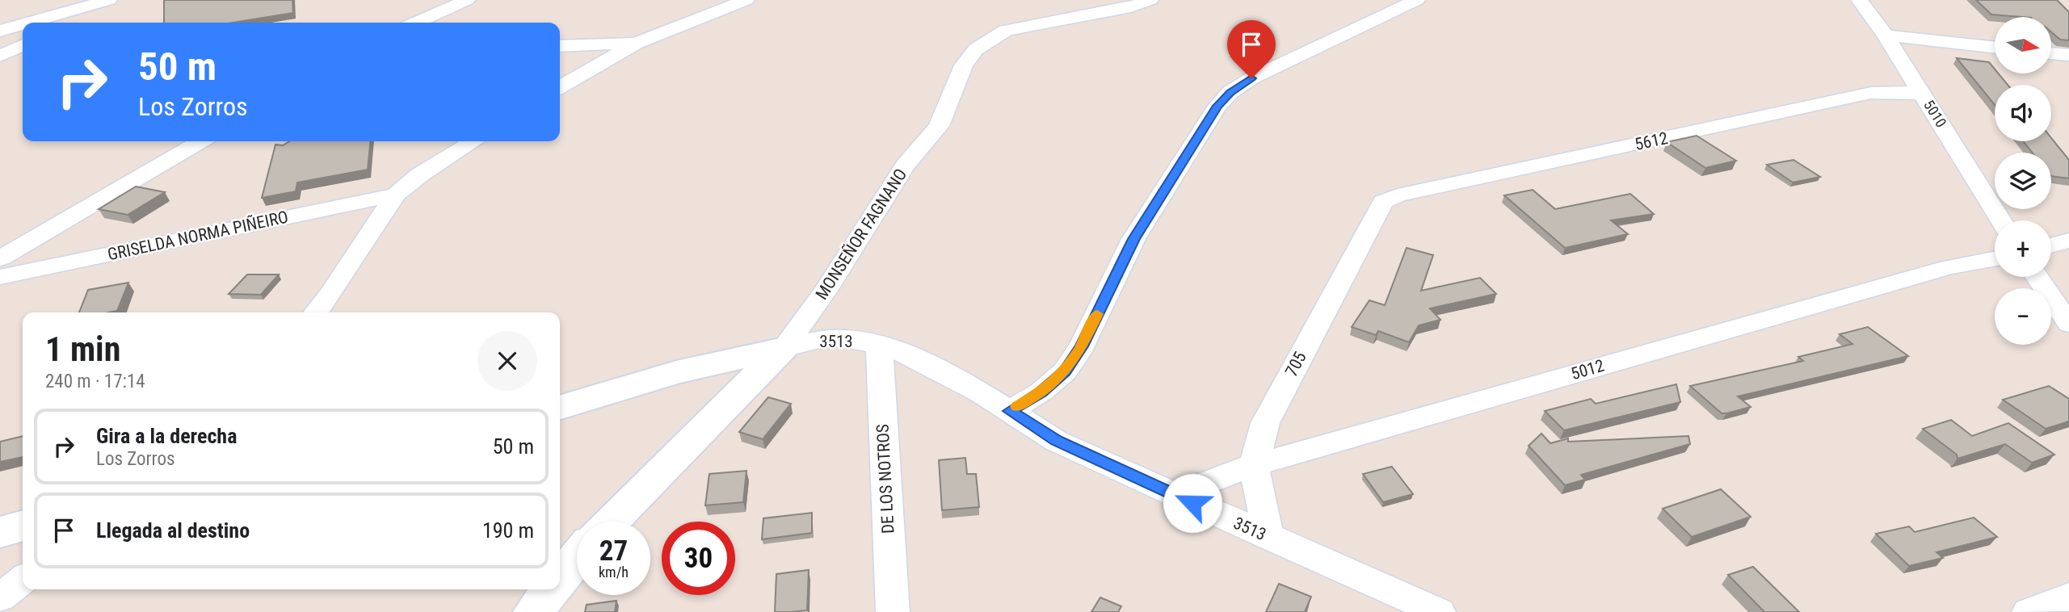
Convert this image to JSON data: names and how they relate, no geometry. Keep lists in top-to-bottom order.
{
  "streets": {
    "street": [
      "5010",
      "5612",
      "MONSEÑOR FAGNANO",
      "GRISELDA NORMA PIÑEIRO",
      "3513",
      "705",
      "5012",
      "DE LOS NOTROS"
    ]
  },
  "crossings": [
    ["5010", "5612"],
    ["5612", "705"],
    ["MONSEÑOR FAGNANO", "3513"],
    ["3513", "705"],
    ["3513", "5012"],
    ["3513", "DE LOS NOTROS"],
    ["705", "5012"]
  ],
  "north": "right",
  "page": {
    "map_buttons": ["+", "−"],
    "turn": ["50 m", "Los Zorros"],
    "heading": ["1 min", "240 m · 17:14"],
    "list": [
      {
        "name": "Gira a la derecha",
        "note": "Los Zorros",
        "value": "50 m"
      },
      {
        "name": "Llegada al destino",
        "value": "190 m"
      }
    ],
    "speed": "27 km/h",
    "limit": "30"
  }
}
